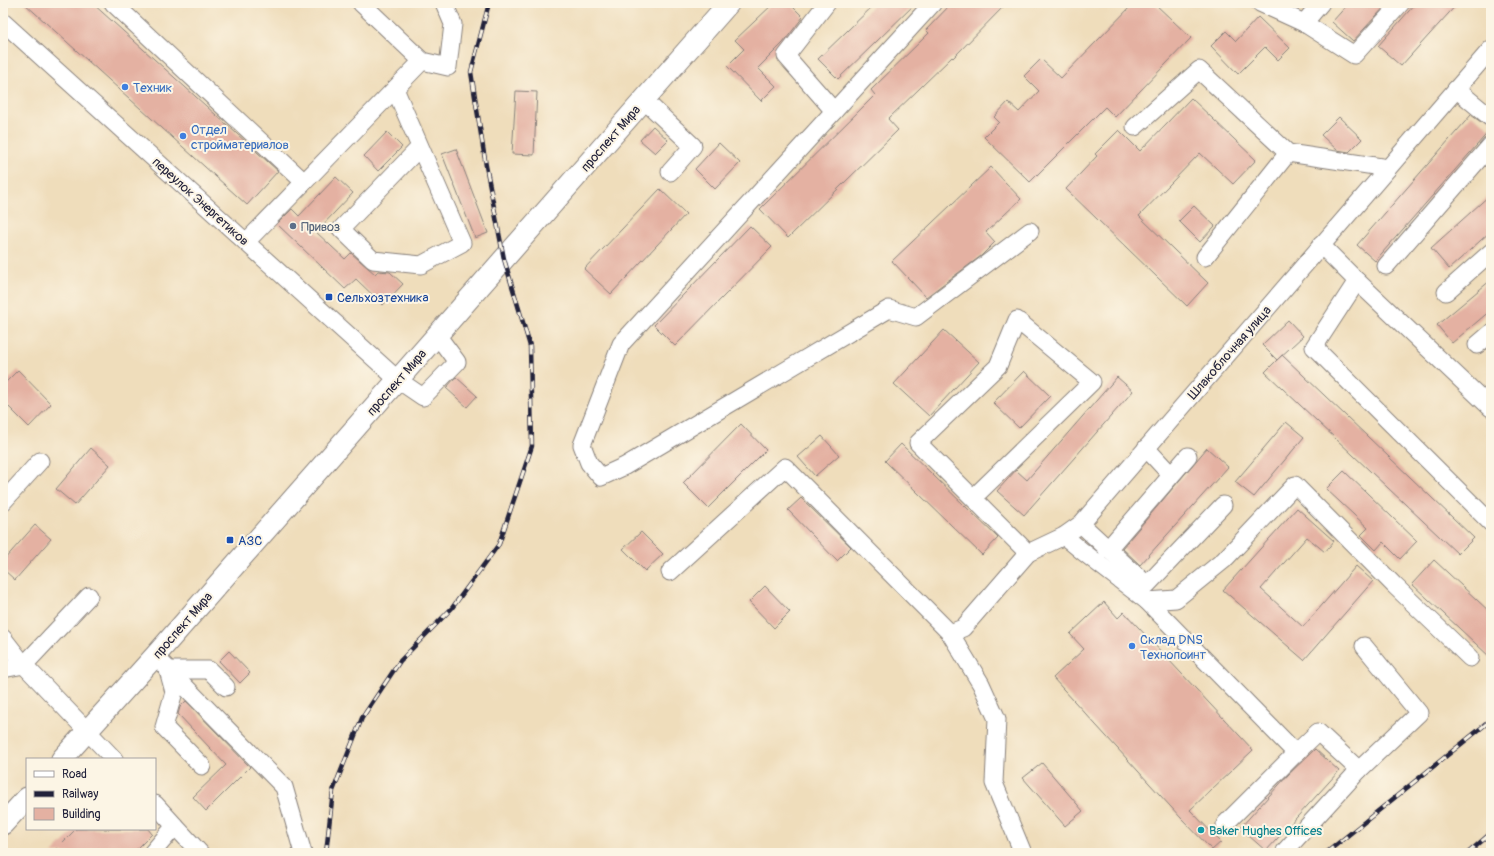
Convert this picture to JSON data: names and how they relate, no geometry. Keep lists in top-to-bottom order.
{
  "streets": {
    "main road": ["проспект Мира"],
    "street": ["переулок Энергетиков", "Шлакоблочная улица"]
  },
  "crossings": [
    ["проспект Мира", "переулок Энергетиков"]
  ],
  "places": {
    "other": [
      "Техник",
      "Отдел стройматериалов",
      "Привоз",
      "Склад DNS Технопоинт",
      "Baker Hughes Offices"
    ],
    "transit": ["Сельхозтехника", "АЗС"]
  },
  "legend": ["Road", "Railway", "Building"]
}
